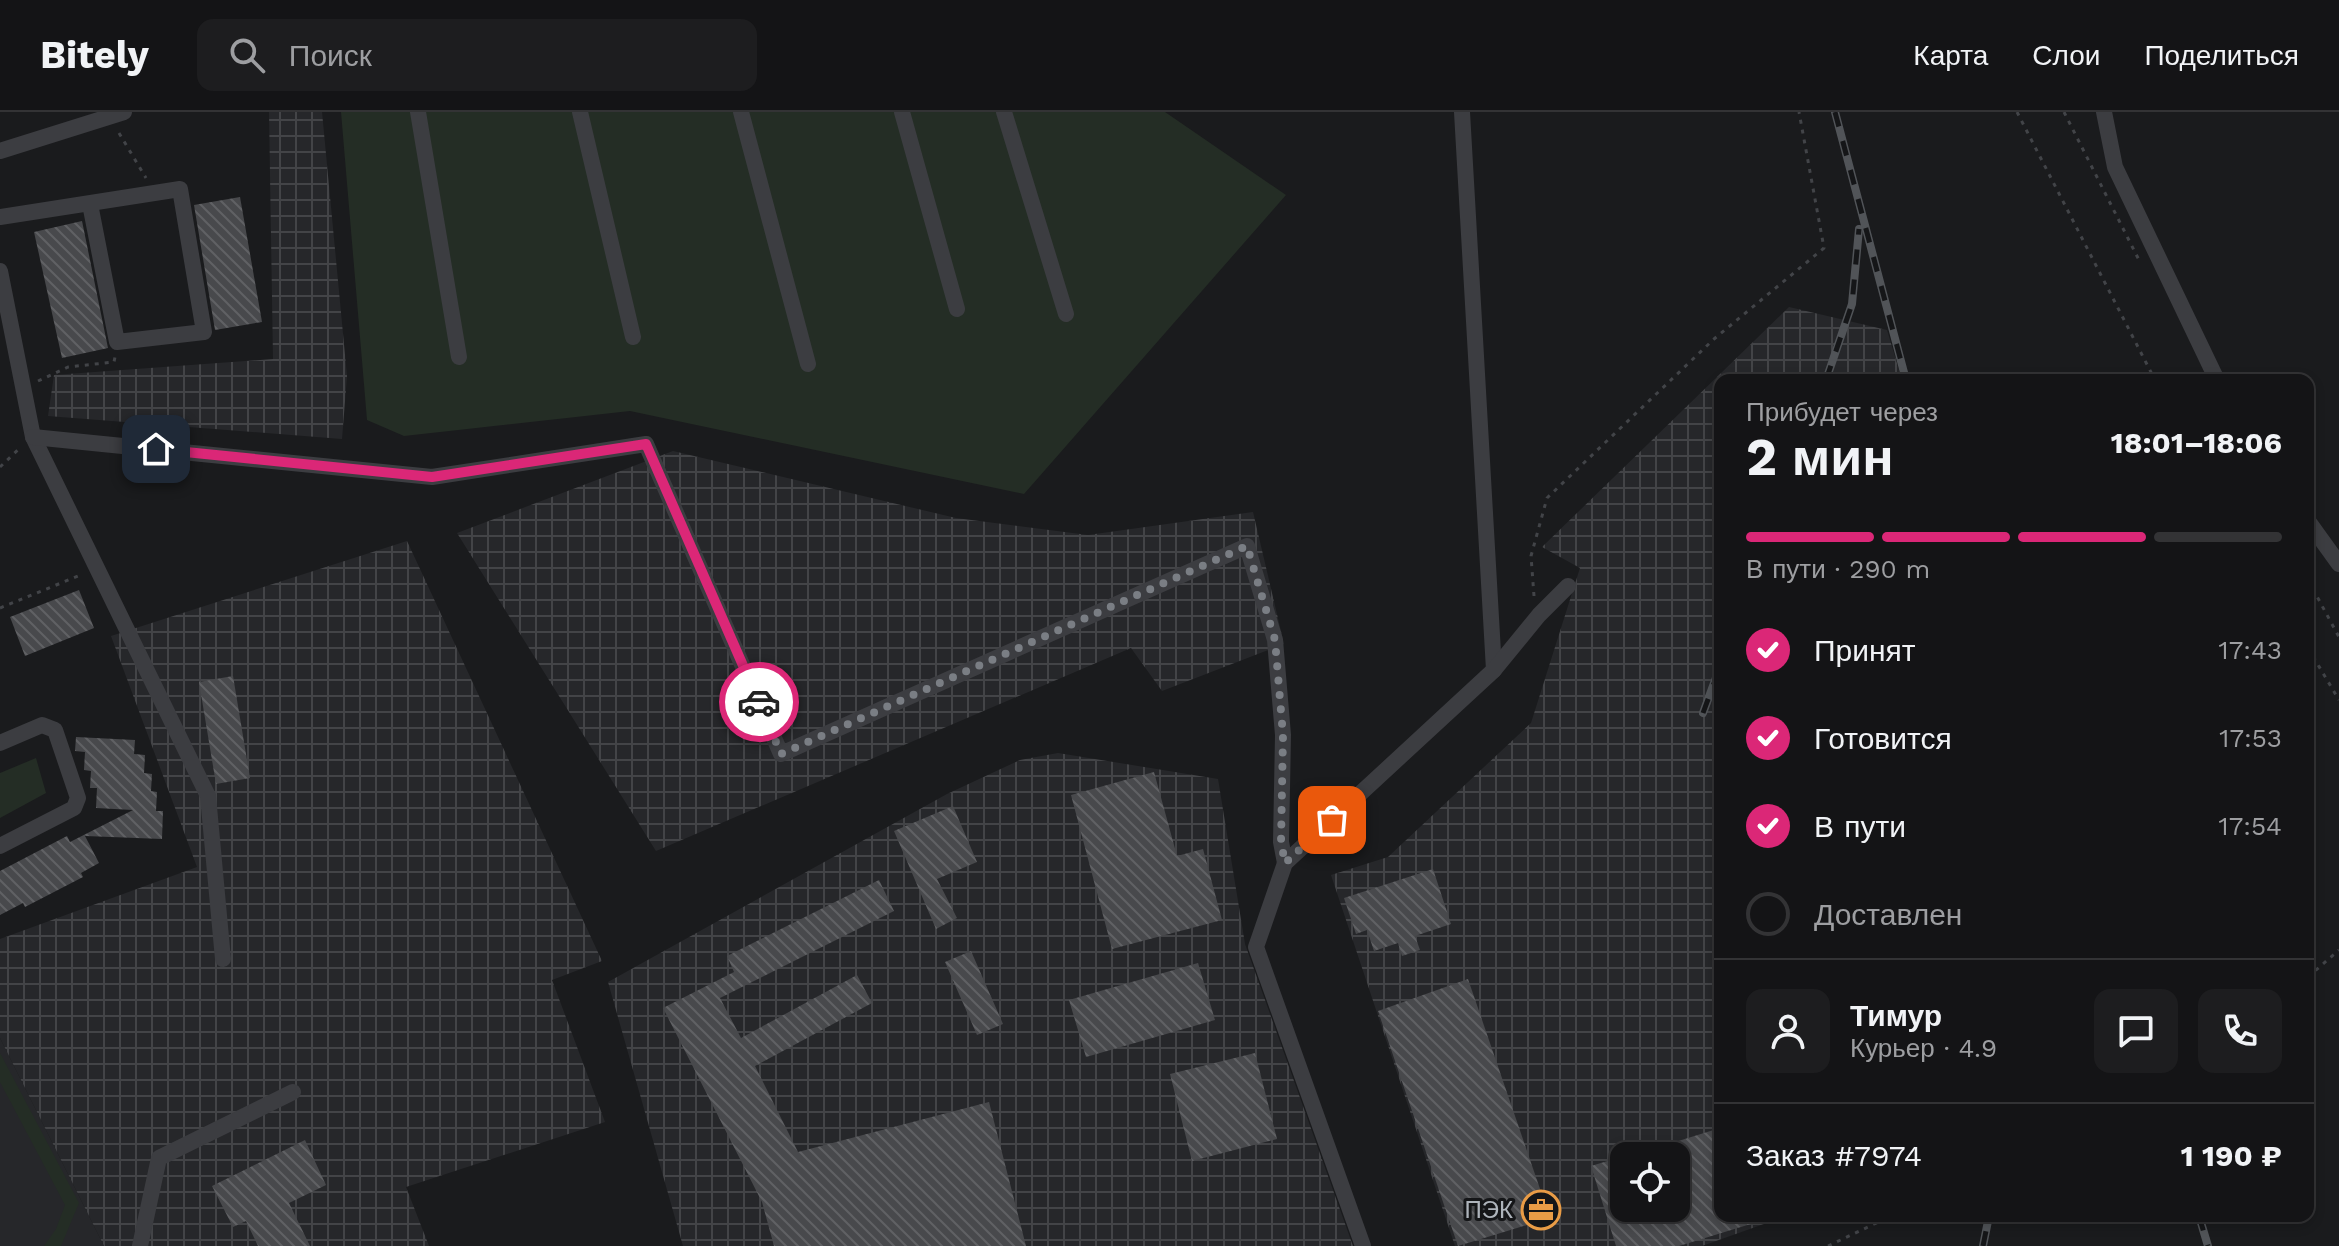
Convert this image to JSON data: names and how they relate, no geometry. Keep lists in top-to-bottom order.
{
  "places": {
    "office": ["ПЭК"]
  },
  "page": {
    "header": "Bitely",
    "search": "Поиск",
    "nav": ["Карта", "Слои", "Поделиться"],
    "heading": ["2 мин", "Прибудет через", "18:01–18:06"],
    "panel": [
      "Тимур",
      "Курьер · 4.9",
      "Заказ #7974",
      "1 190 ₽"
    ],
    "bar": "В пути · 290 m",
    "list": [
      ["Принят", "17:43"],
      ["Готовится", "17:53"],
      ["В пути", "17:54"],
      "Доставлен"
    ]
  }
}
